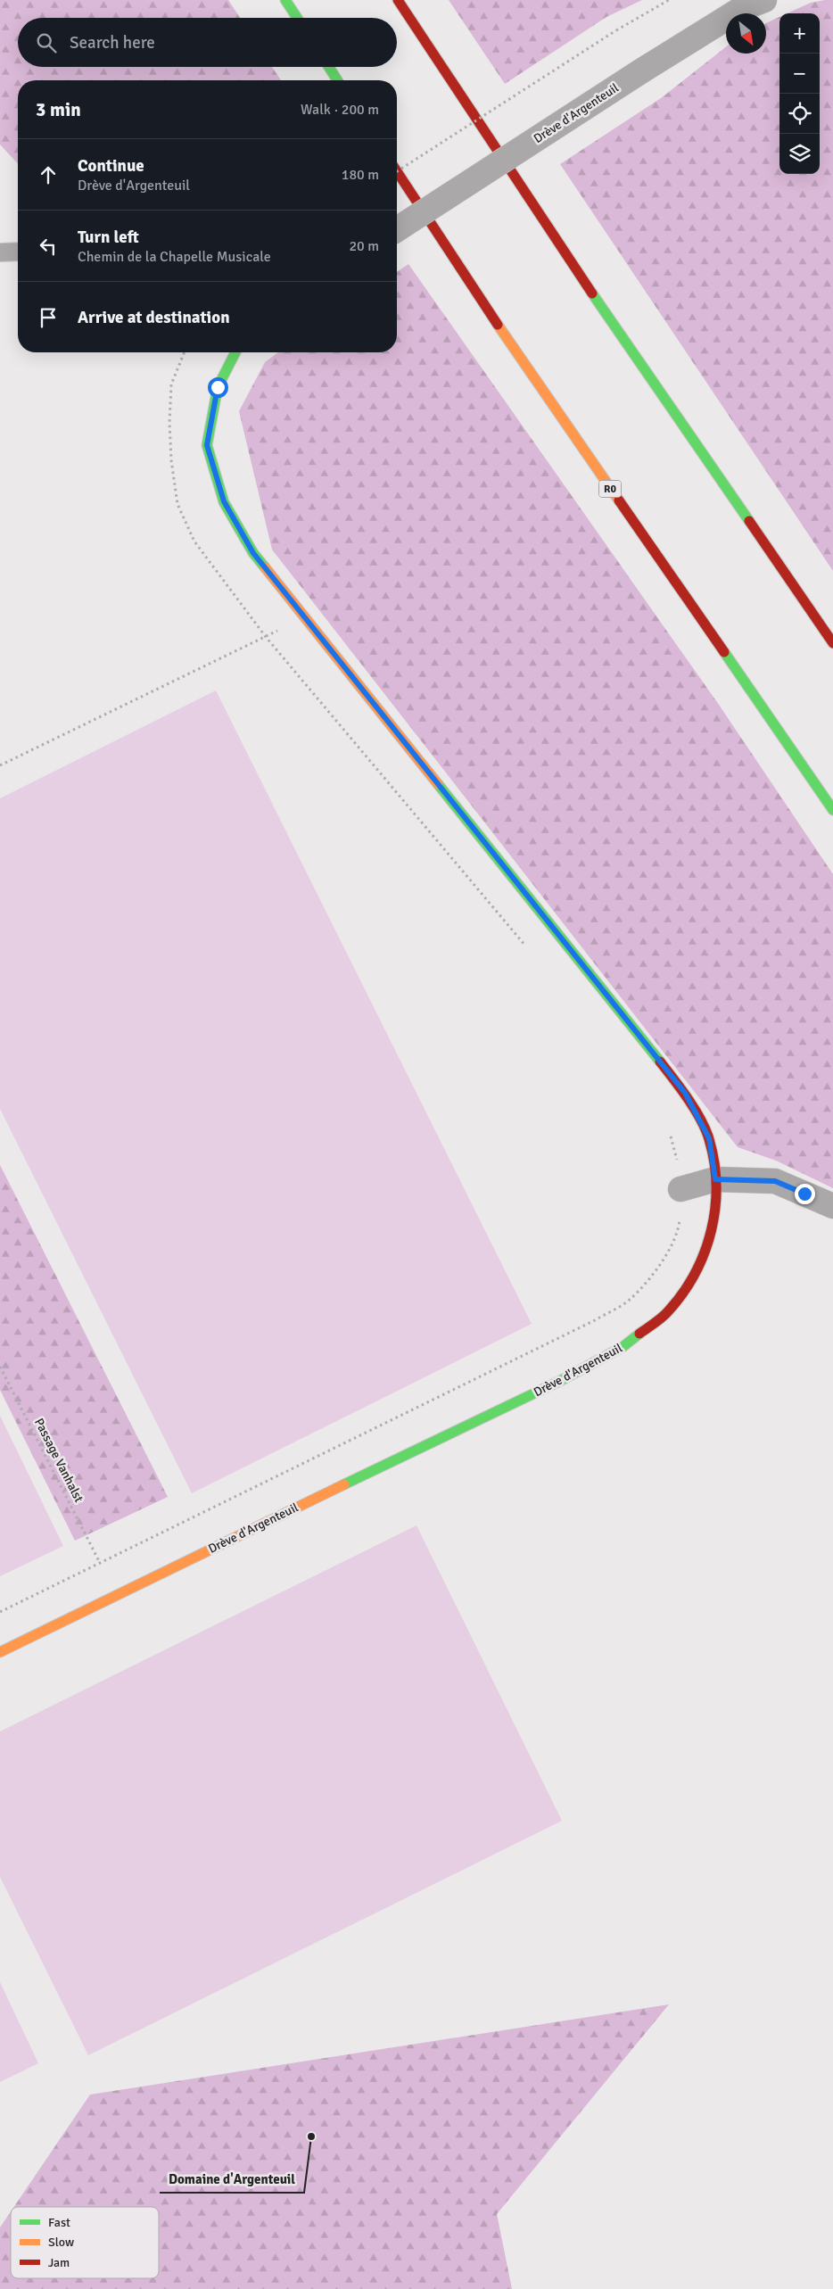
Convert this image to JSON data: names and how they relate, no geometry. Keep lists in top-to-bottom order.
{
  "streets": {
    "main road": ["Drève d'Argenteuil", "R0"],
    "path": ["Passage Vanhalst"]
  },
  "places": ["Domaine d'Argenteuil"],
  "legend": ["Fast", "Slow", "Jam"],
  "north": "bottom right",
  "page": {
    "map_buttons": ["+", "−"],
    "search": "Search here",
    "heading": ["3 min", "Walk · 200 m"],
    "list": [
      ["Continue", "Drève d'Argenteuil", "180 m"],
      ["Turn left", "Chemin de la Chapelle Musicale", "20 m"],
      "Arrive at destination"
    ]
  }
}
